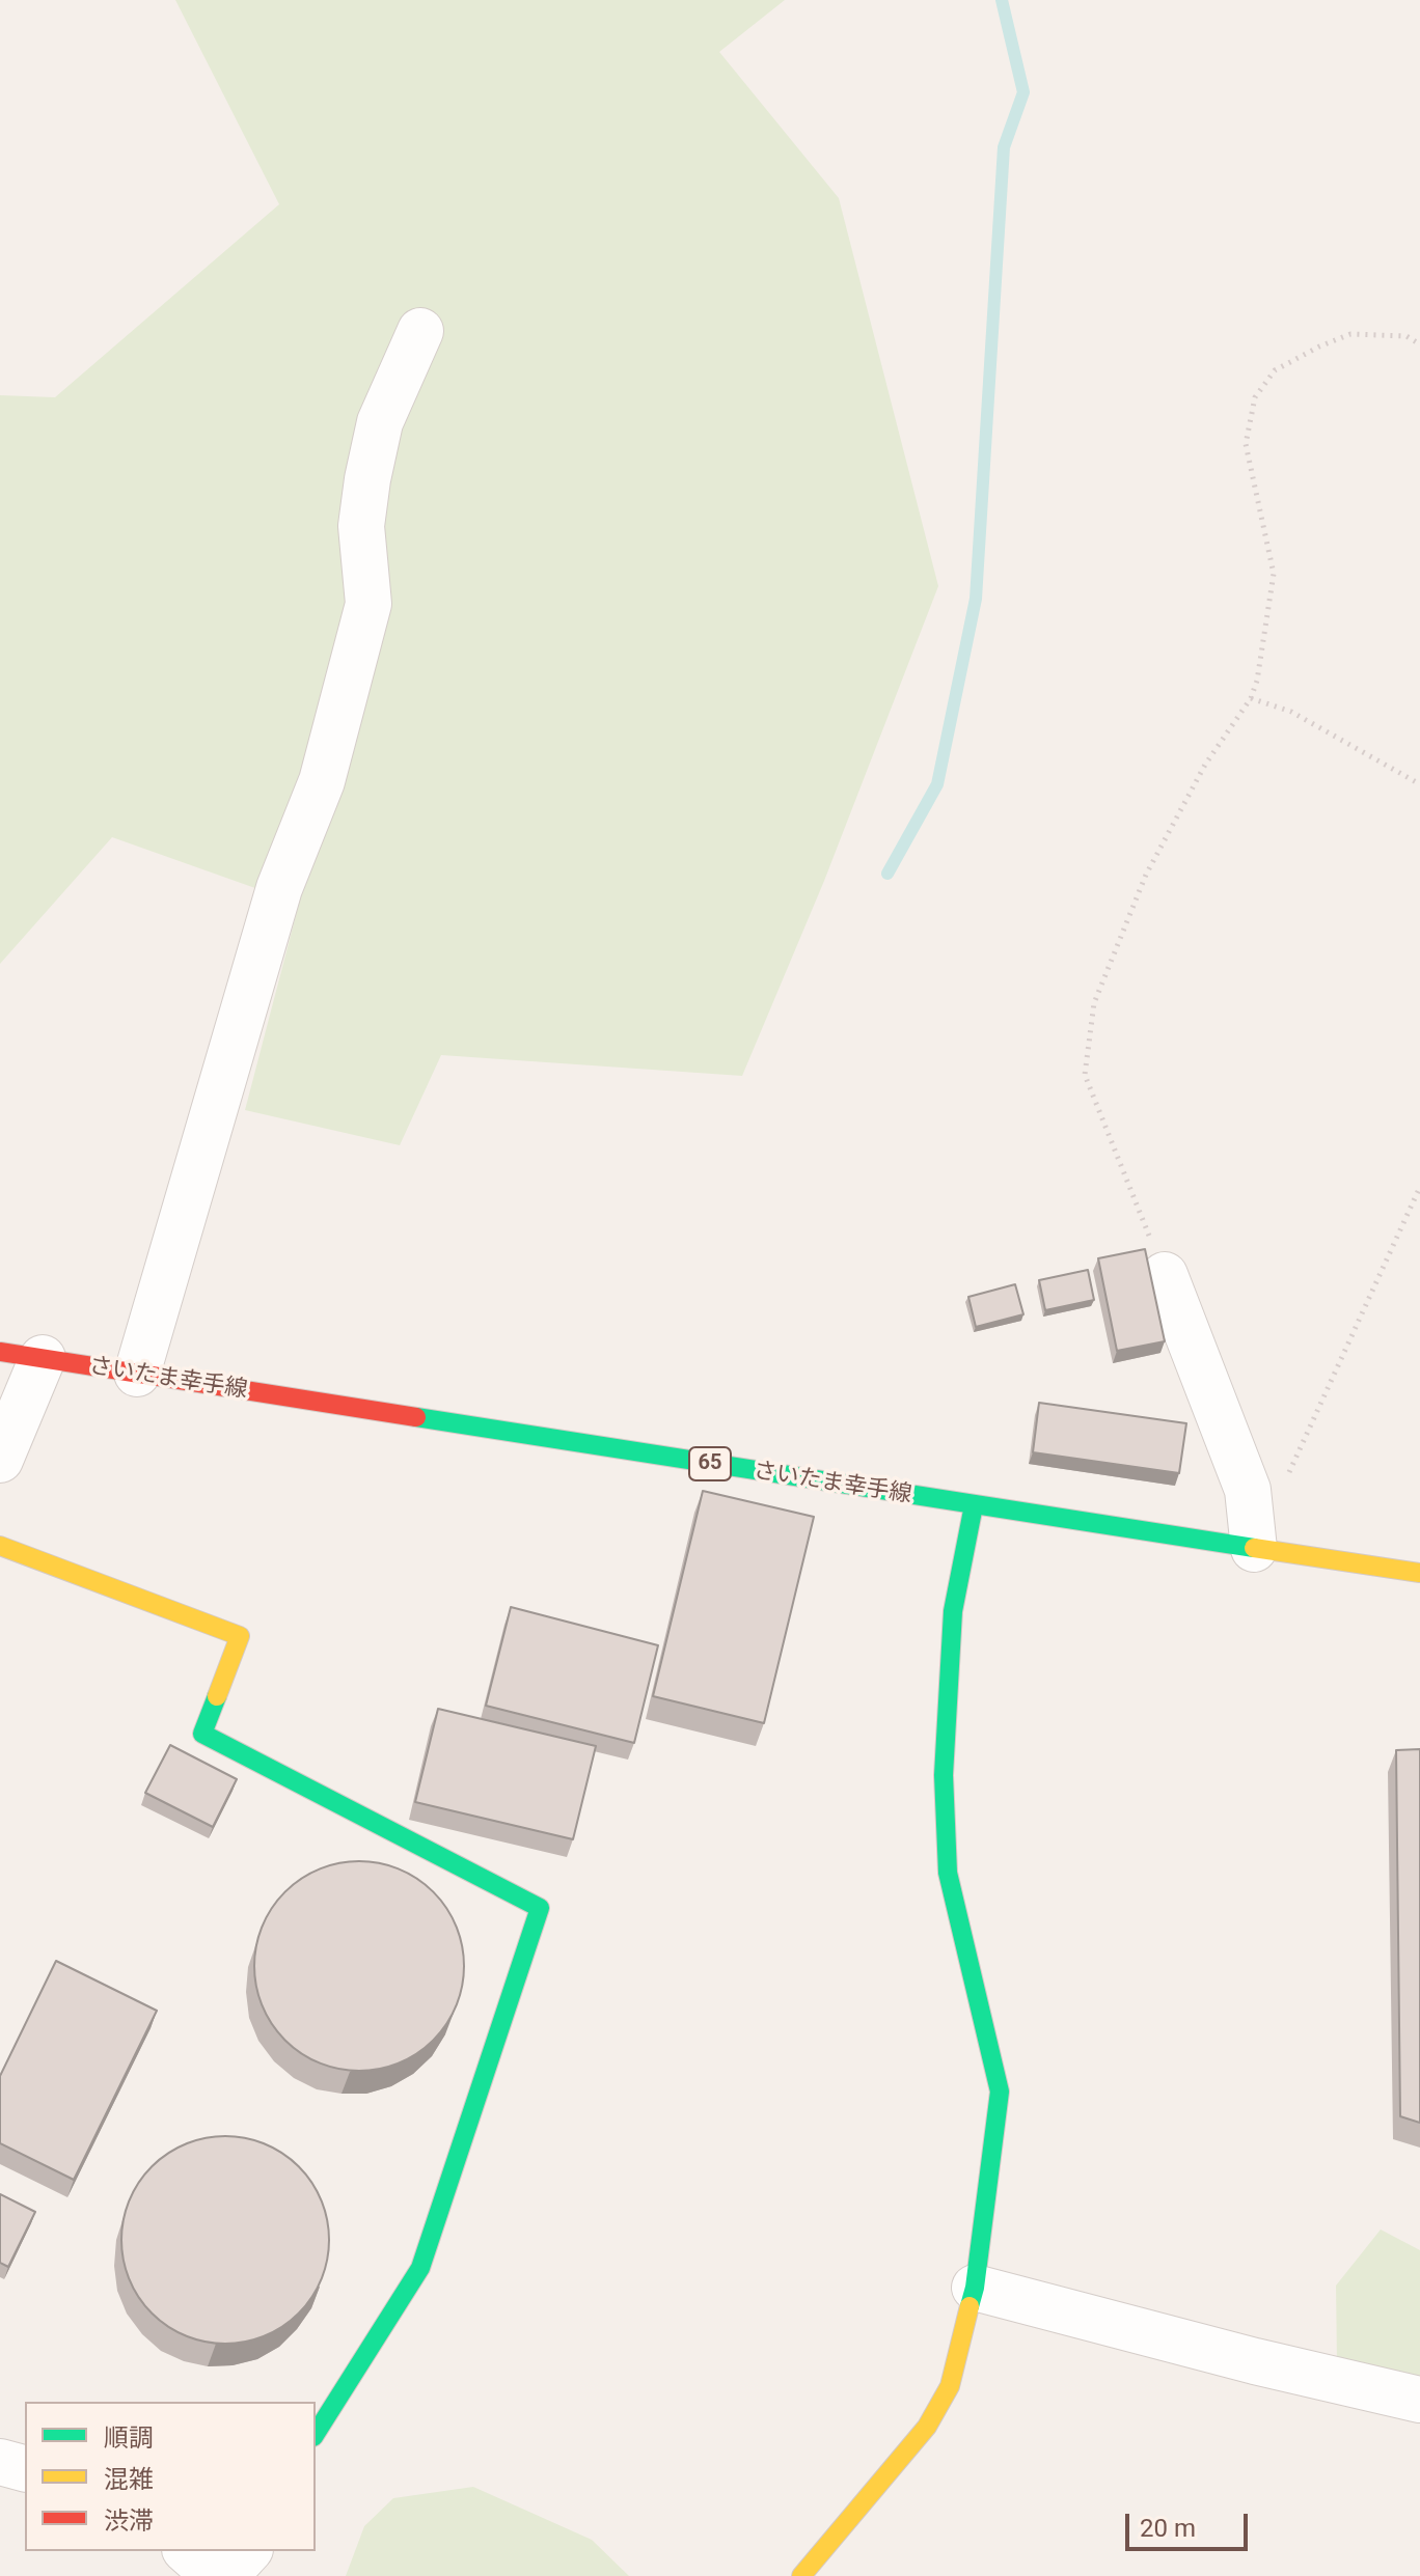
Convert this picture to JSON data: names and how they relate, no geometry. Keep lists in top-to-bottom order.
{
  "streets": {
    "street": ["さいたま幸手線", "65"]
  },
  "legend": ["順調", "混雑", "渋滞"],
  "scale_bar": "20 m"
}
